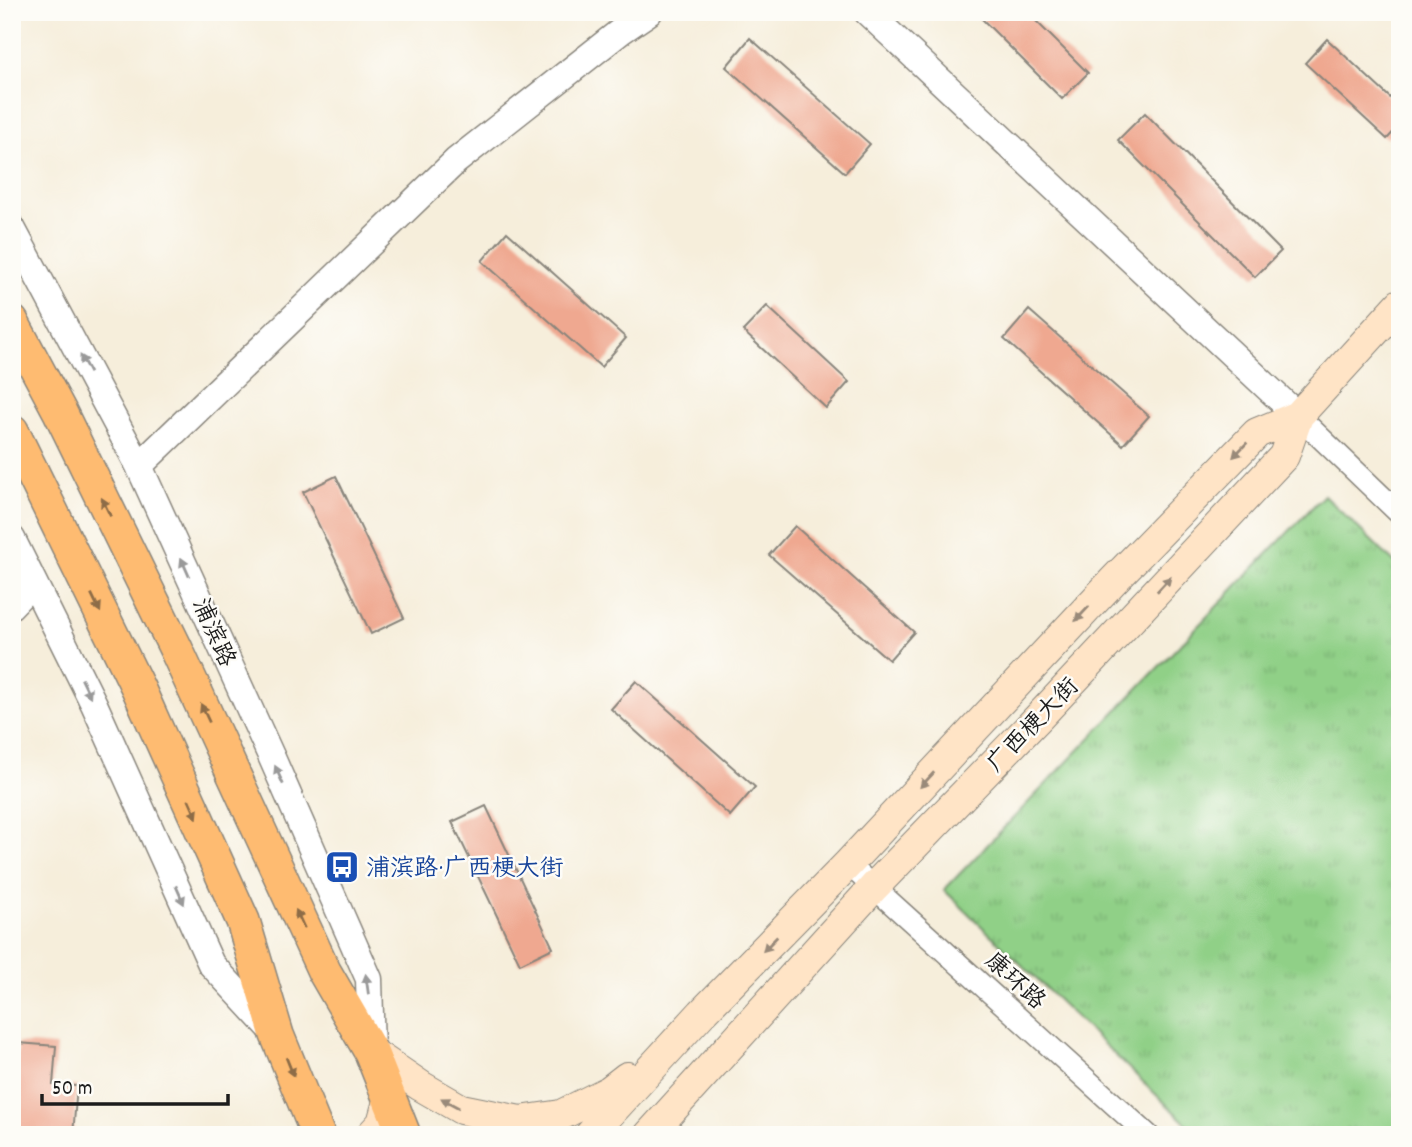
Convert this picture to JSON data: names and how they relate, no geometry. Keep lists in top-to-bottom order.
{
  "streets": {
    "main road": ["浦滨路", "广西梗大街"],
    "street": ["康环路"]
  },
  "crossings": [
    ["广西梗大街", "康环路"]
  ],
  "places": {
    "bus stop": ["浦滨路·广西梗大街"]
  },
  "scale_bar": "50 m"
}
